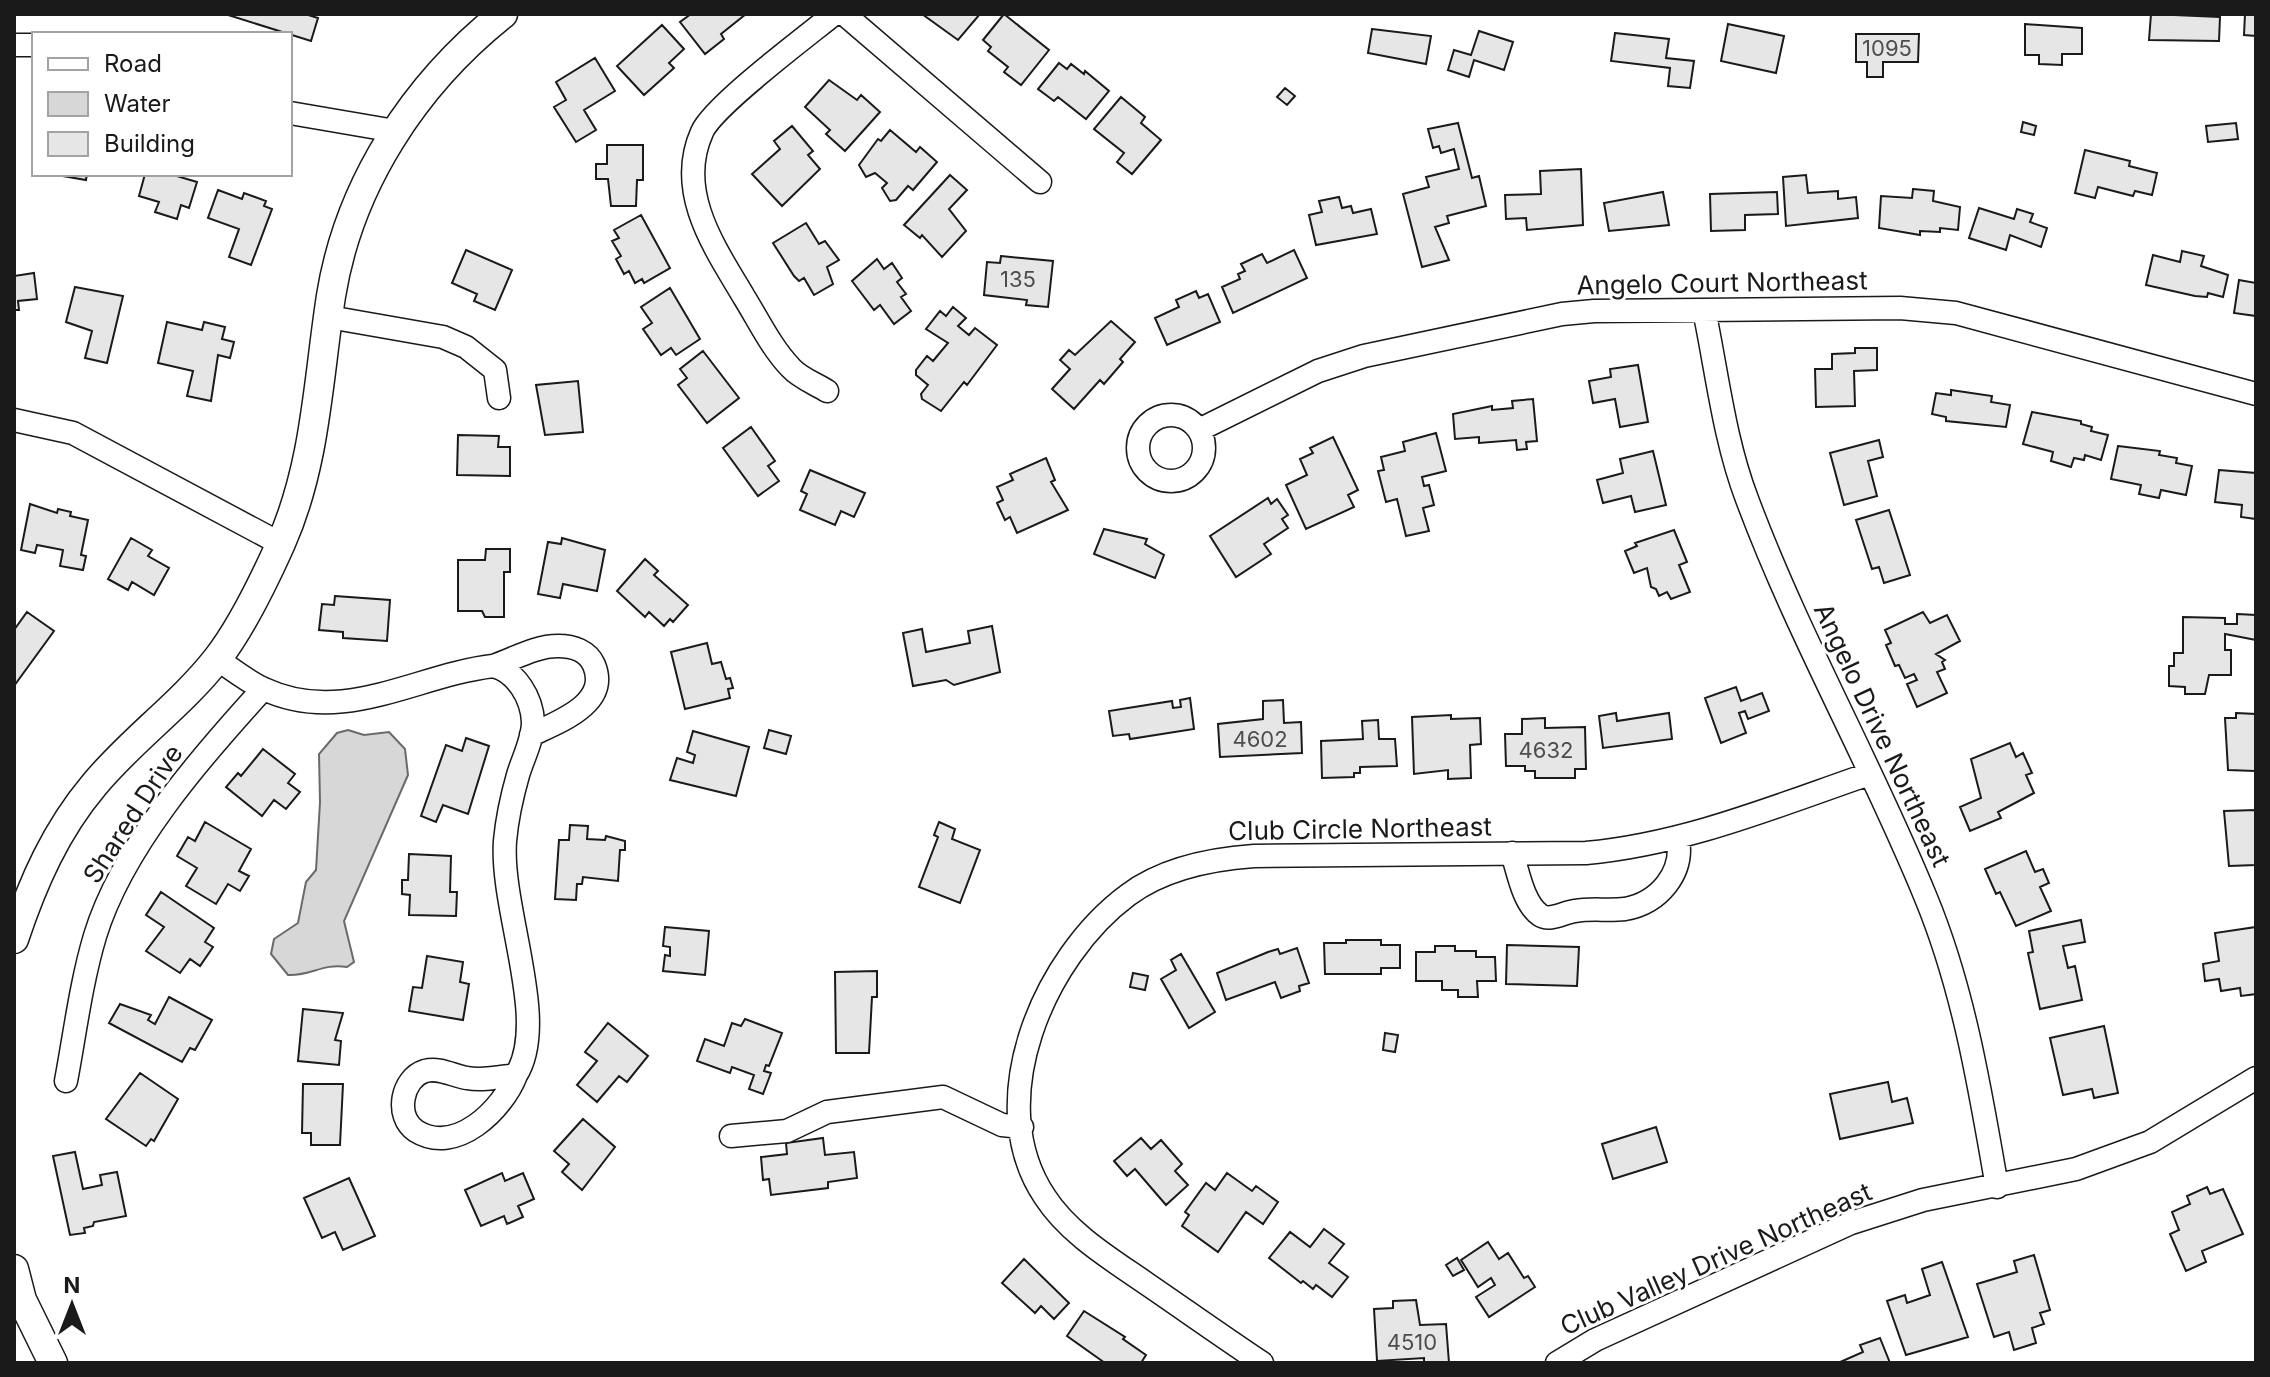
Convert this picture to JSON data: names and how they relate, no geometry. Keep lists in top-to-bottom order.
{
  "streets": {
    "street": [
      "Angelo Court Northeast",
      "Angelo Drive Northeast",
      "Shared Drive",
      "Club Circle Northeast",
      "Club Valley Drive Northeast"
    ]
  },
  "crossings": [
    ["Angelo Court Northeast", "Angelo Drive Northeast"],
    ["Angelo Drive Northeast", "Club Circle Northeast"],
    ["Angelo Drive Northeast", "Club Valley Drive Northeast"]
  ],
  "house_numbers": [
    "1095",
    "135",
    "4602",
    "4632",
    "4510"
  ],
  "legend": ["Road", "Water", "Building"],
  "north": "top"
}
